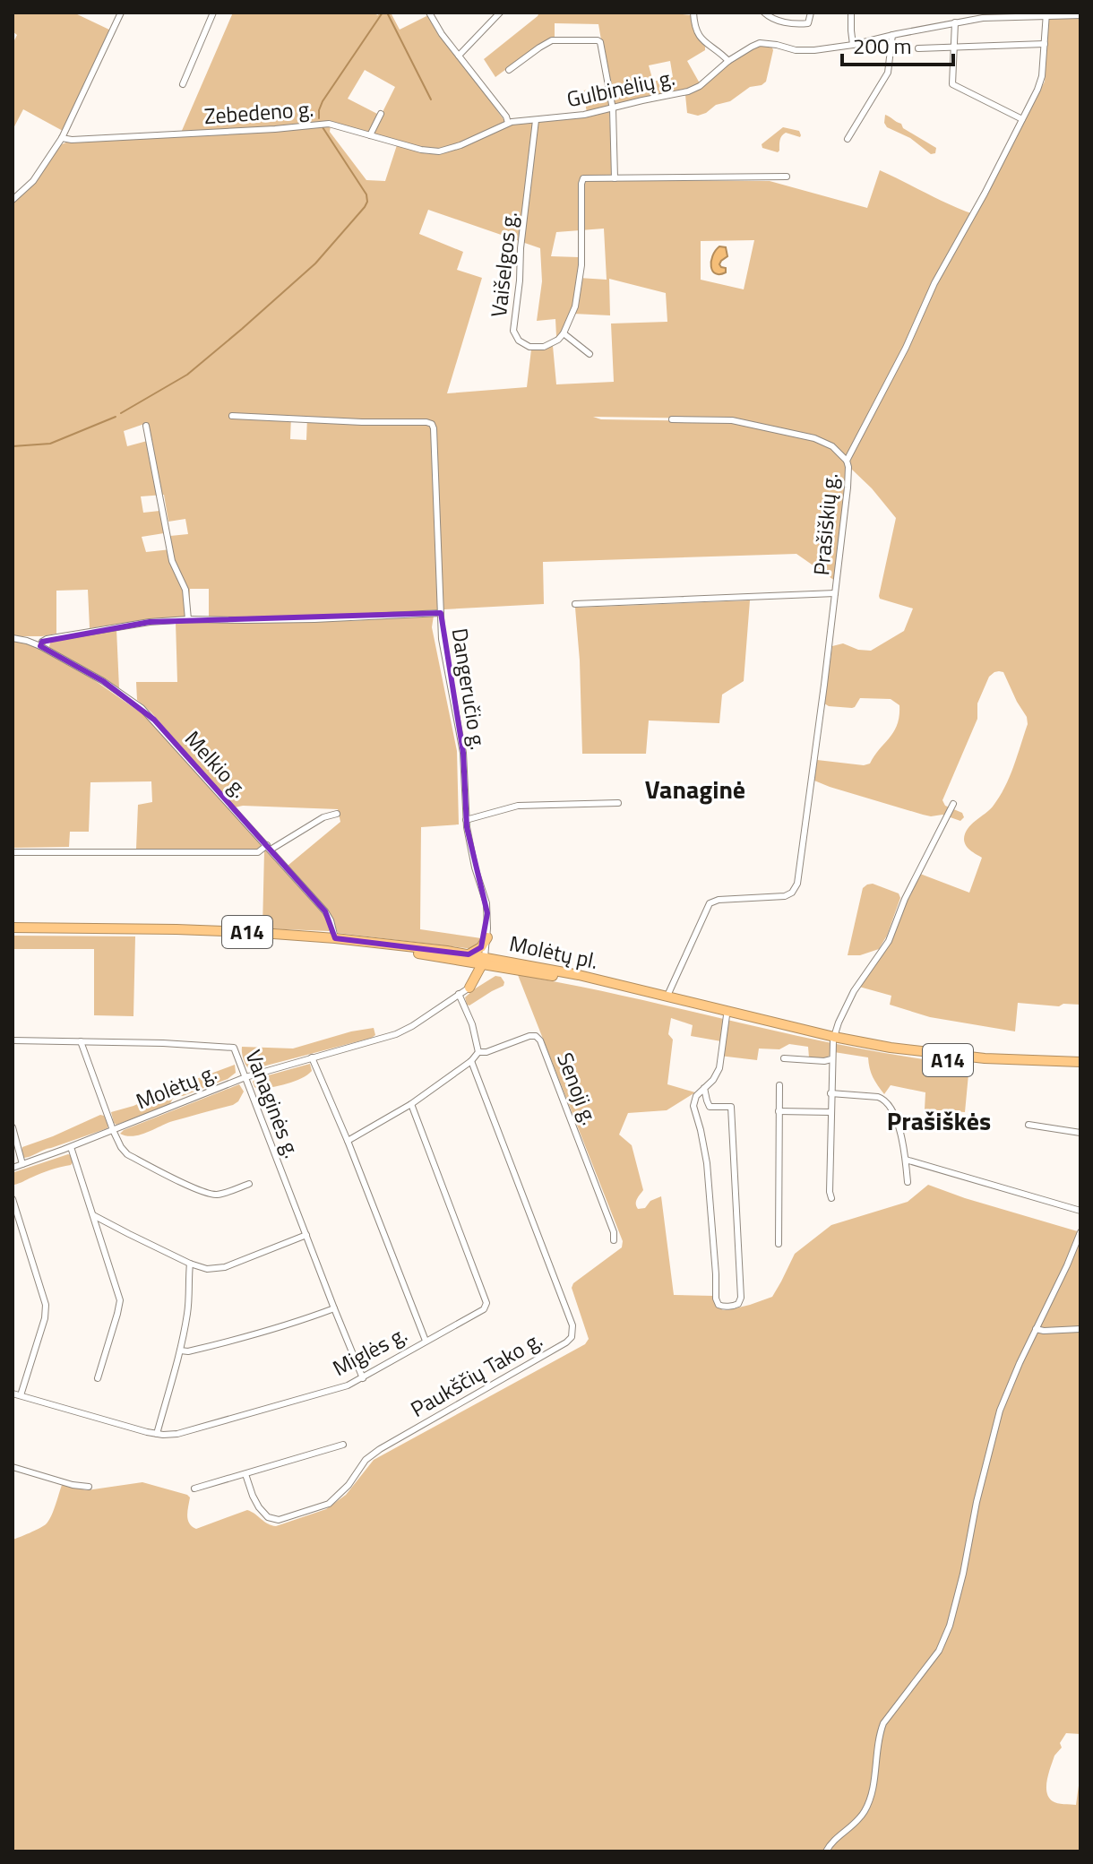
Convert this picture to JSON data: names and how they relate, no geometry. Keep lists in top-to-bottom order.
{
  "streets": {
    "highway": ["A14", "Molėtų pl."],
    "street": [
      "Gulbinėlių g.",
      "Zebedeno g.",
      "Vaišelgos g.",
      "Prašiškių g.",
      "Dangeručio g.",
      "Melkio g.",
      "Molėtų g.",
      "Senoji g.",
      "Vanaginės g.",
      "Miglės g.",
      "Paukščių Tako g."
    ]
  },
  "crossings": [
    ["Gulbinėlių g.", "Zebedeno g."],
    ["Gulbinėlių g.", "Vaišelgos g."],
    ["Gulbinėlių g.", "Prašiškių g."],
    ["Zebedeno g.", "Vaišelgos g."],
    ["Prašiškių g.", "Molėtų pl."],
    ["Dangeručio g.", "Molėtų pl."],
    ["Melkio g.", "Molėtų pl."],
    ["Molėtų g.", "Vanaginės g."],
    ["Vanaginės g.", "Miglės g."]
  ],
  "districts": ["Vanaginė", "Prašiškės"],
  "scale_bar": "200 m"
}
